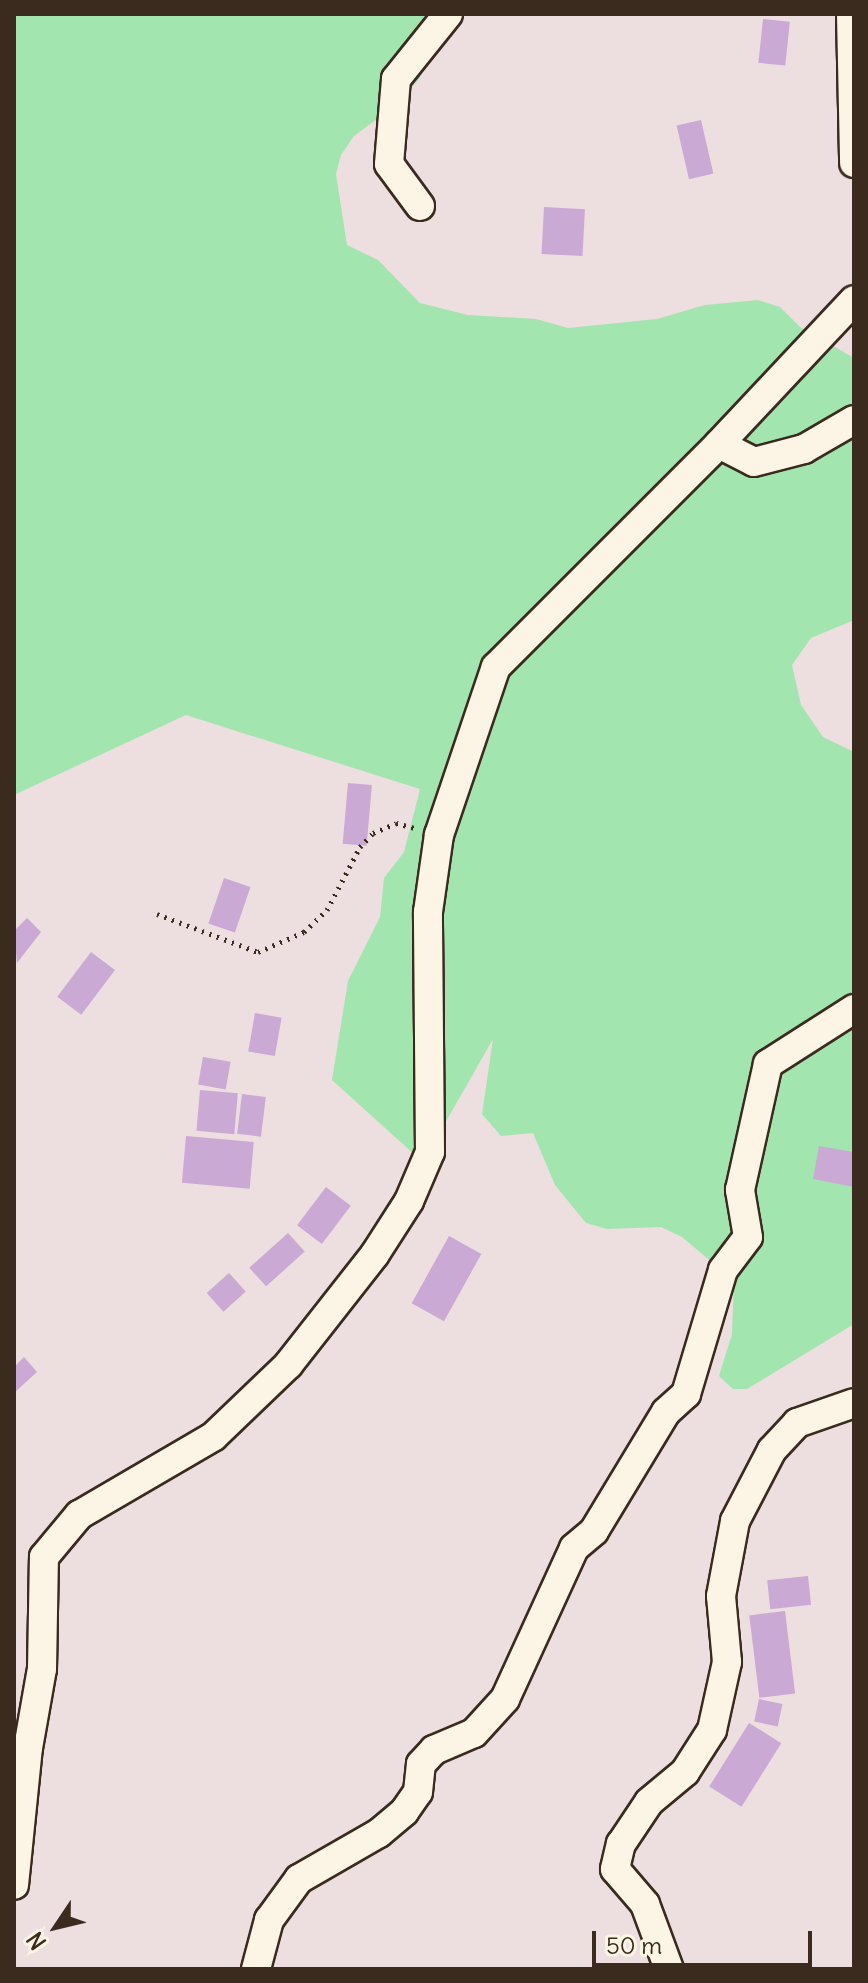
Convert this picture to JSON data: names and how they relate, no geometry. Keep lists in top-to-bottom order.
{
  "scale_bar": "50 m",
  "north": "bottom left"
}
